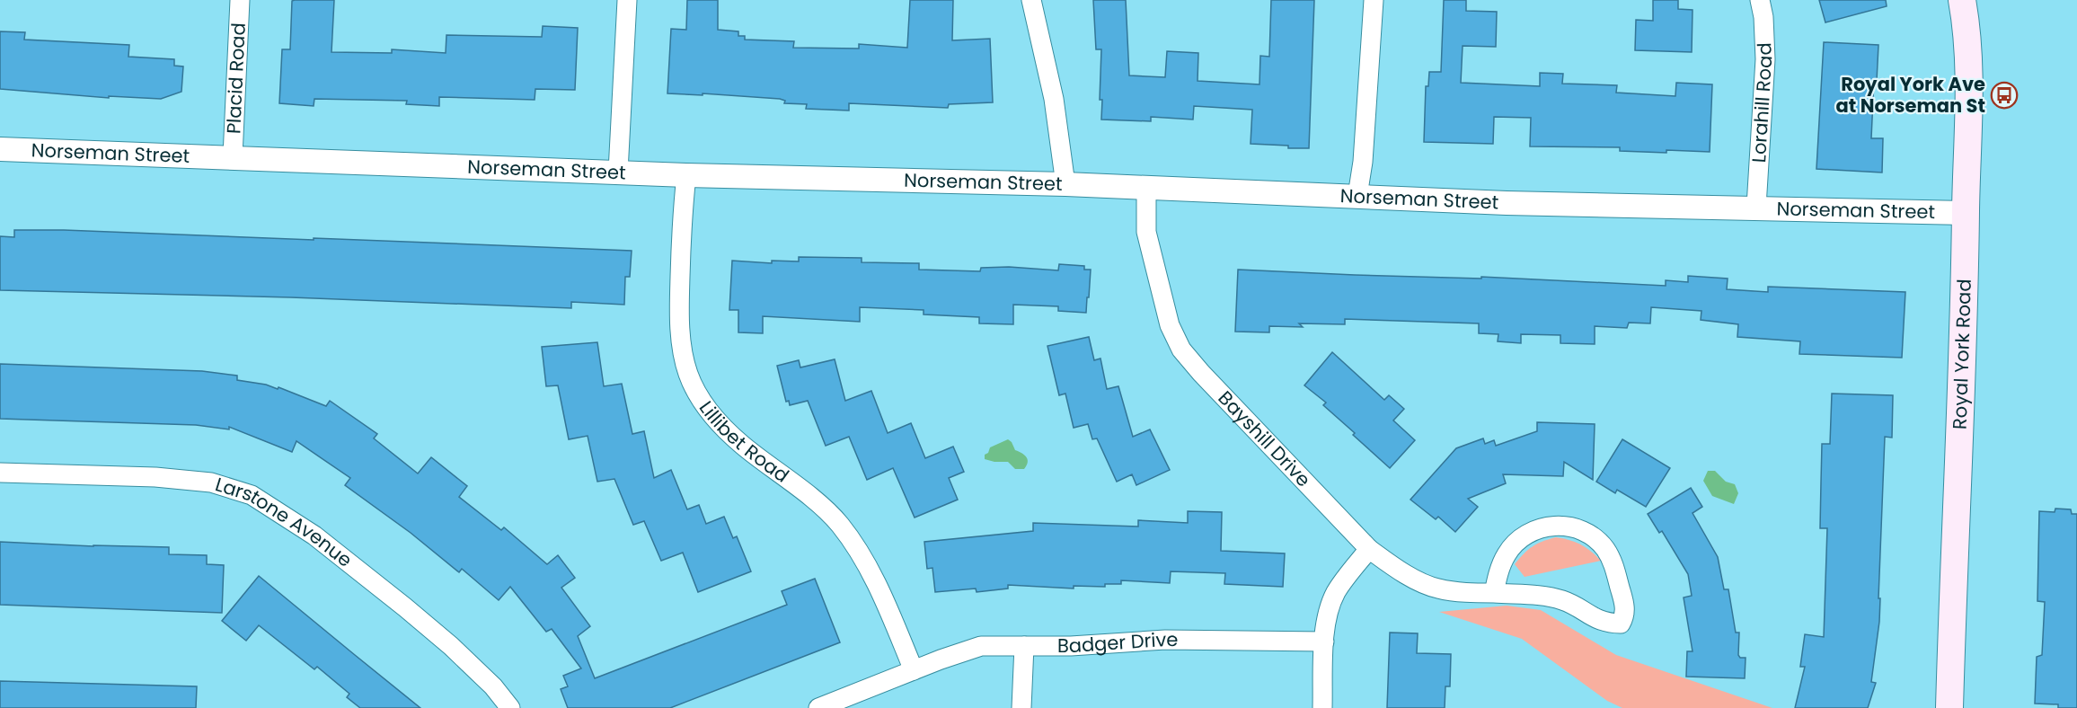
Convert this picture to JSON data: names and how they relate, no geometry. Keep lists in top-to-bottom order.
{
  "streets": {
    "main road": ["Royal York Road"],
    "street": [
      "Placid Road",
      "Lorahill Road",
      "Norseman Street",
      "Bayshill Drive",
      "Lillibet Road",
      "Larstone Avenue",
      "Badger Drive"
    ]
  },
  "crossings": [
    ["Placid Road", "Norseman Street"],
    ["Lorahill Road", "Norseman Street"],
    ["Norseman Street", "Royal York Road"],
    ["Norseman Street", "Bayshill Drive"],
    ["Norseman Street", "Lillibet Road"],
    ["Lillibet Road", "Badger Drive"]
  ],
  "places": {
    "bus stop": ["Royal York Ave at Norseman St"]
  }
}
